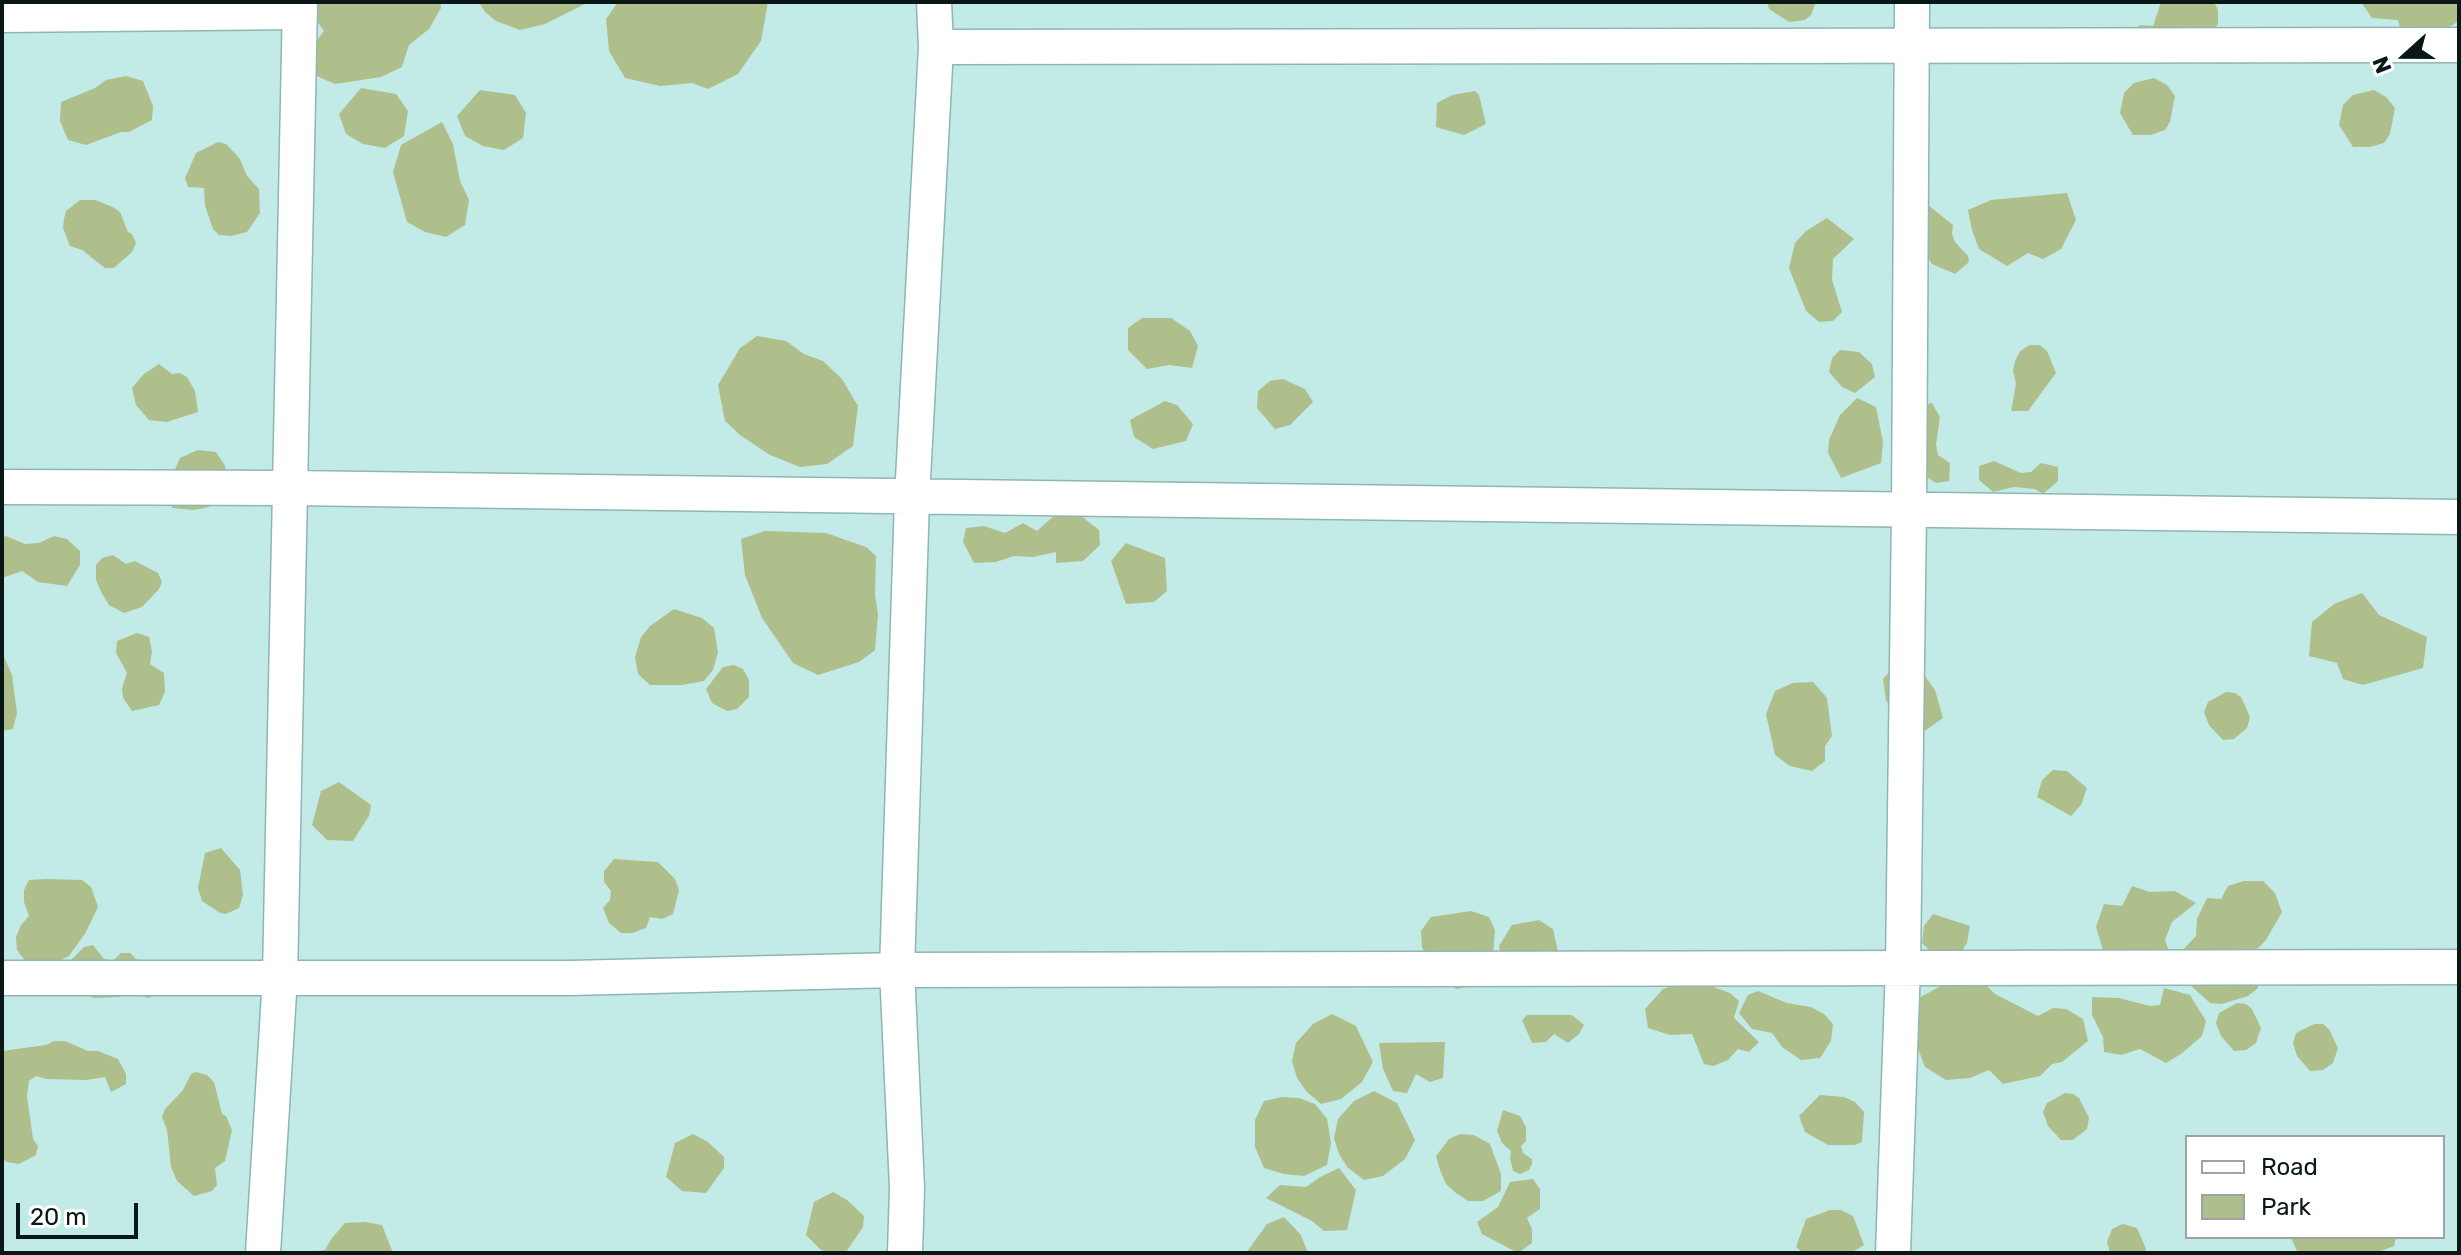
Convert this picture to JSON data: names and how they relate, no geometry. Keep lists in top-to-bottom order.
{
  "legend": ["Road", "Park"],
  "scale_bar": "20 m",
  "north": "left"
}
